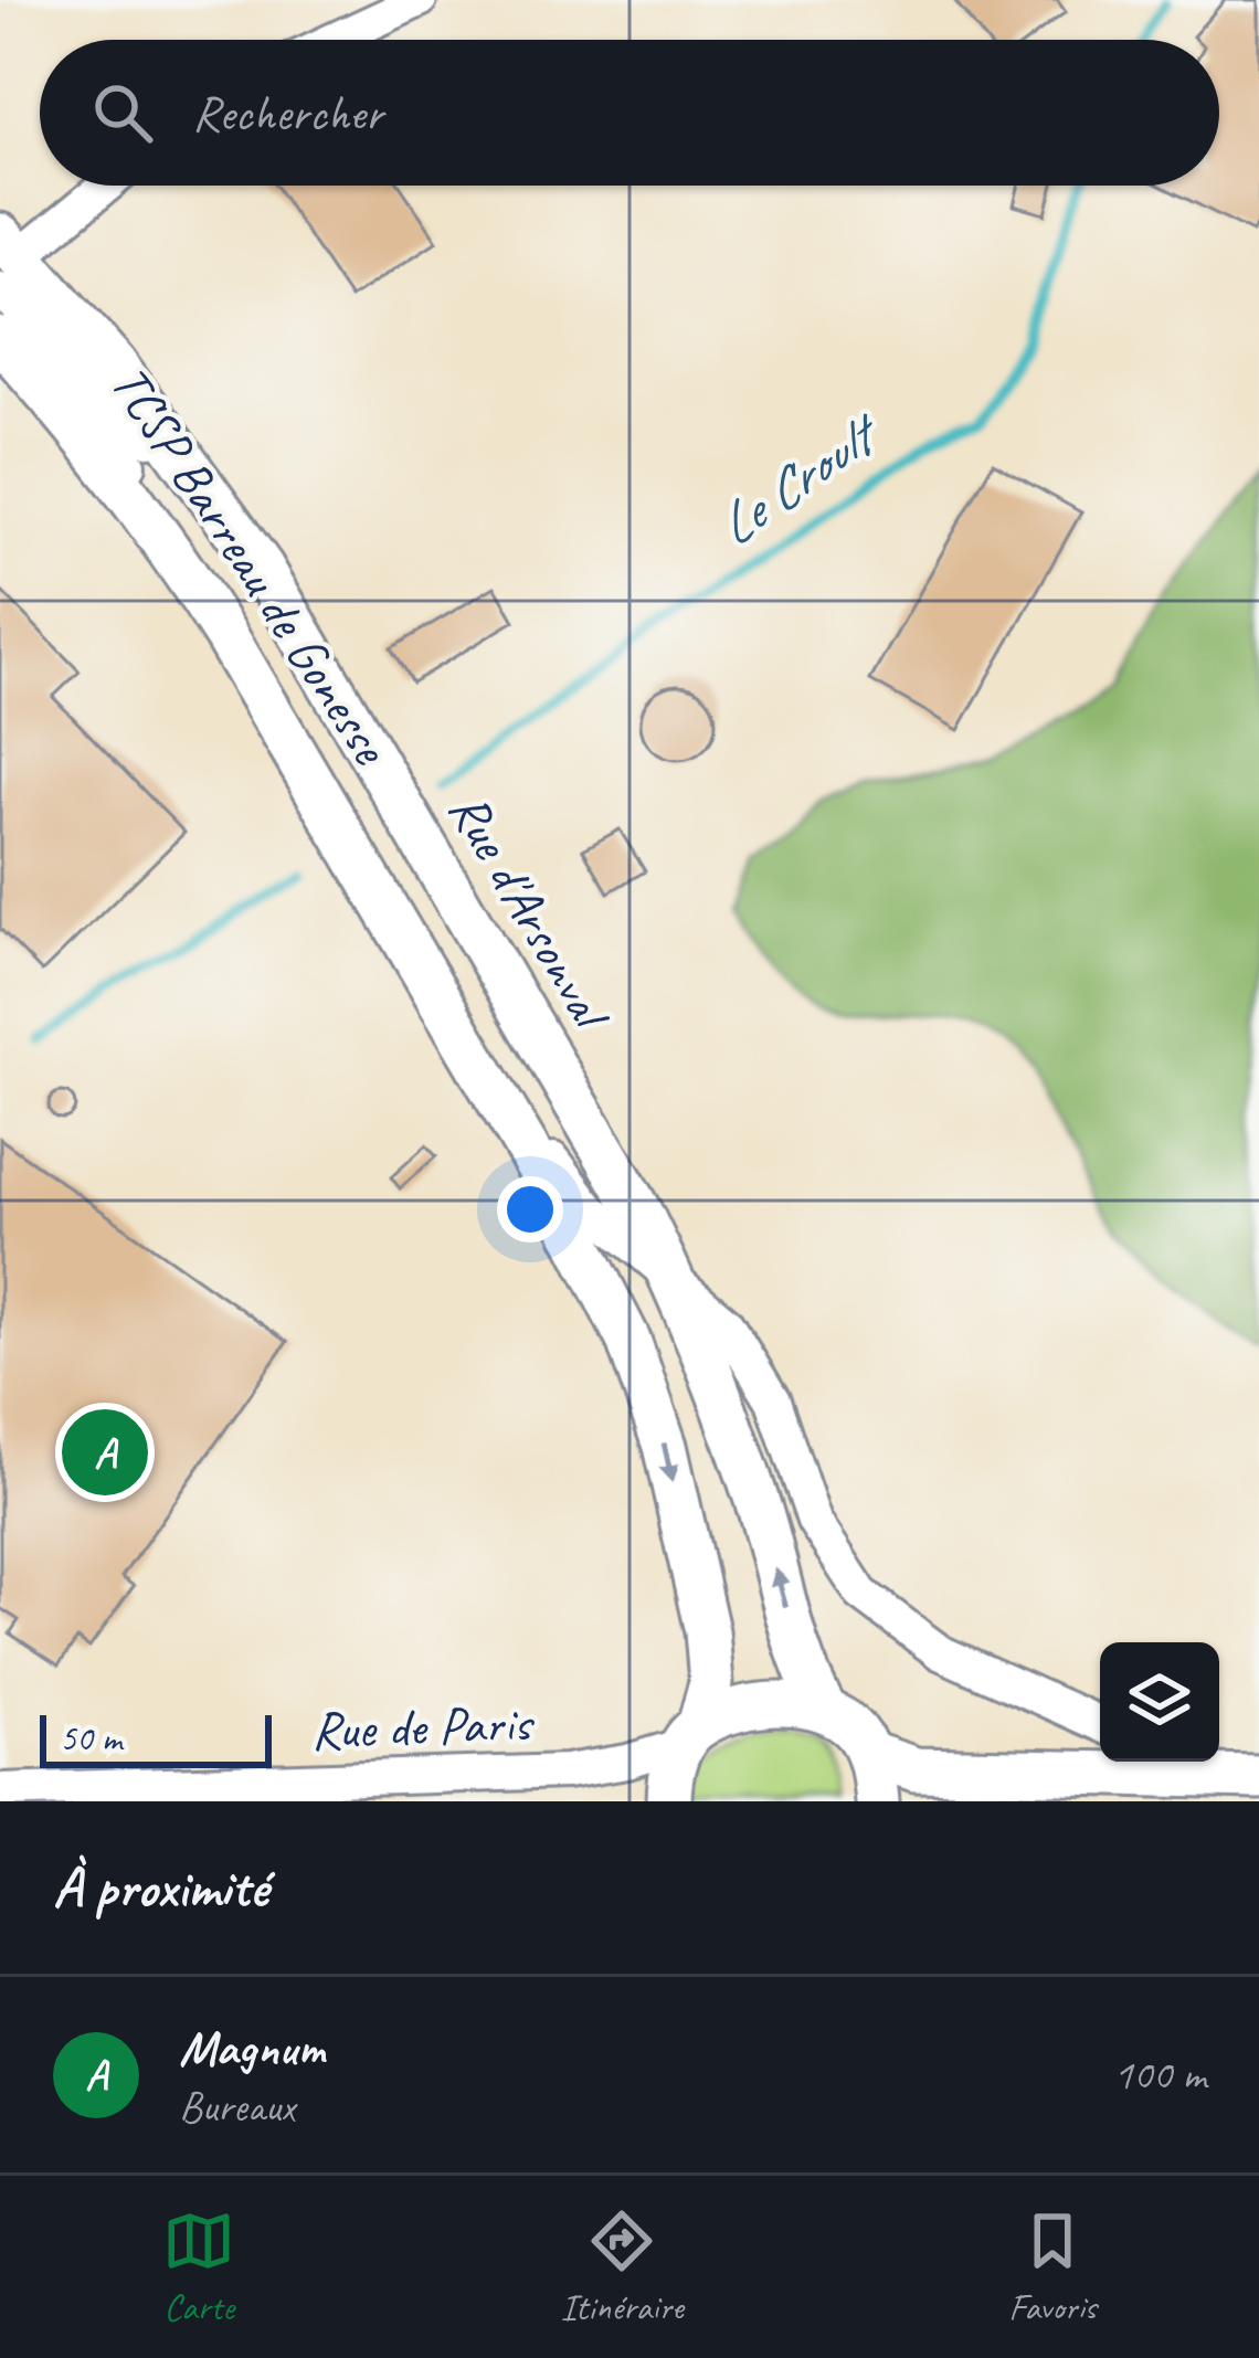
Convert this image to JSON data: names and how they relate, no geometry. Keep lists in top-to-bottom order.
{
  "streets": {
    "main road": ["Rue d'Arsonval"],
    "street": ["TCSP Barreau de Gonesse", "Rue de Paris"]
  },
  "crossings": [
    ["TCSP Barreau de Gonesse", "Rue d'Arsonval"]
  ],
  "water": ["Le Croult"],
  "scale_bar": "50 m",
  "page": {
    "search": "Rechercher",
    "pins": "A",
    "scale": "50 m",
    "heading": "À proximité",
    "list": [
      {
        "mark": "A",
        "name": "Magnum",
        "note": "Bureaux",
        "value": "100 m"
      }
    ],
    "nav": ["Carte", "Itinéraire", "Favoris"]
  }
}
